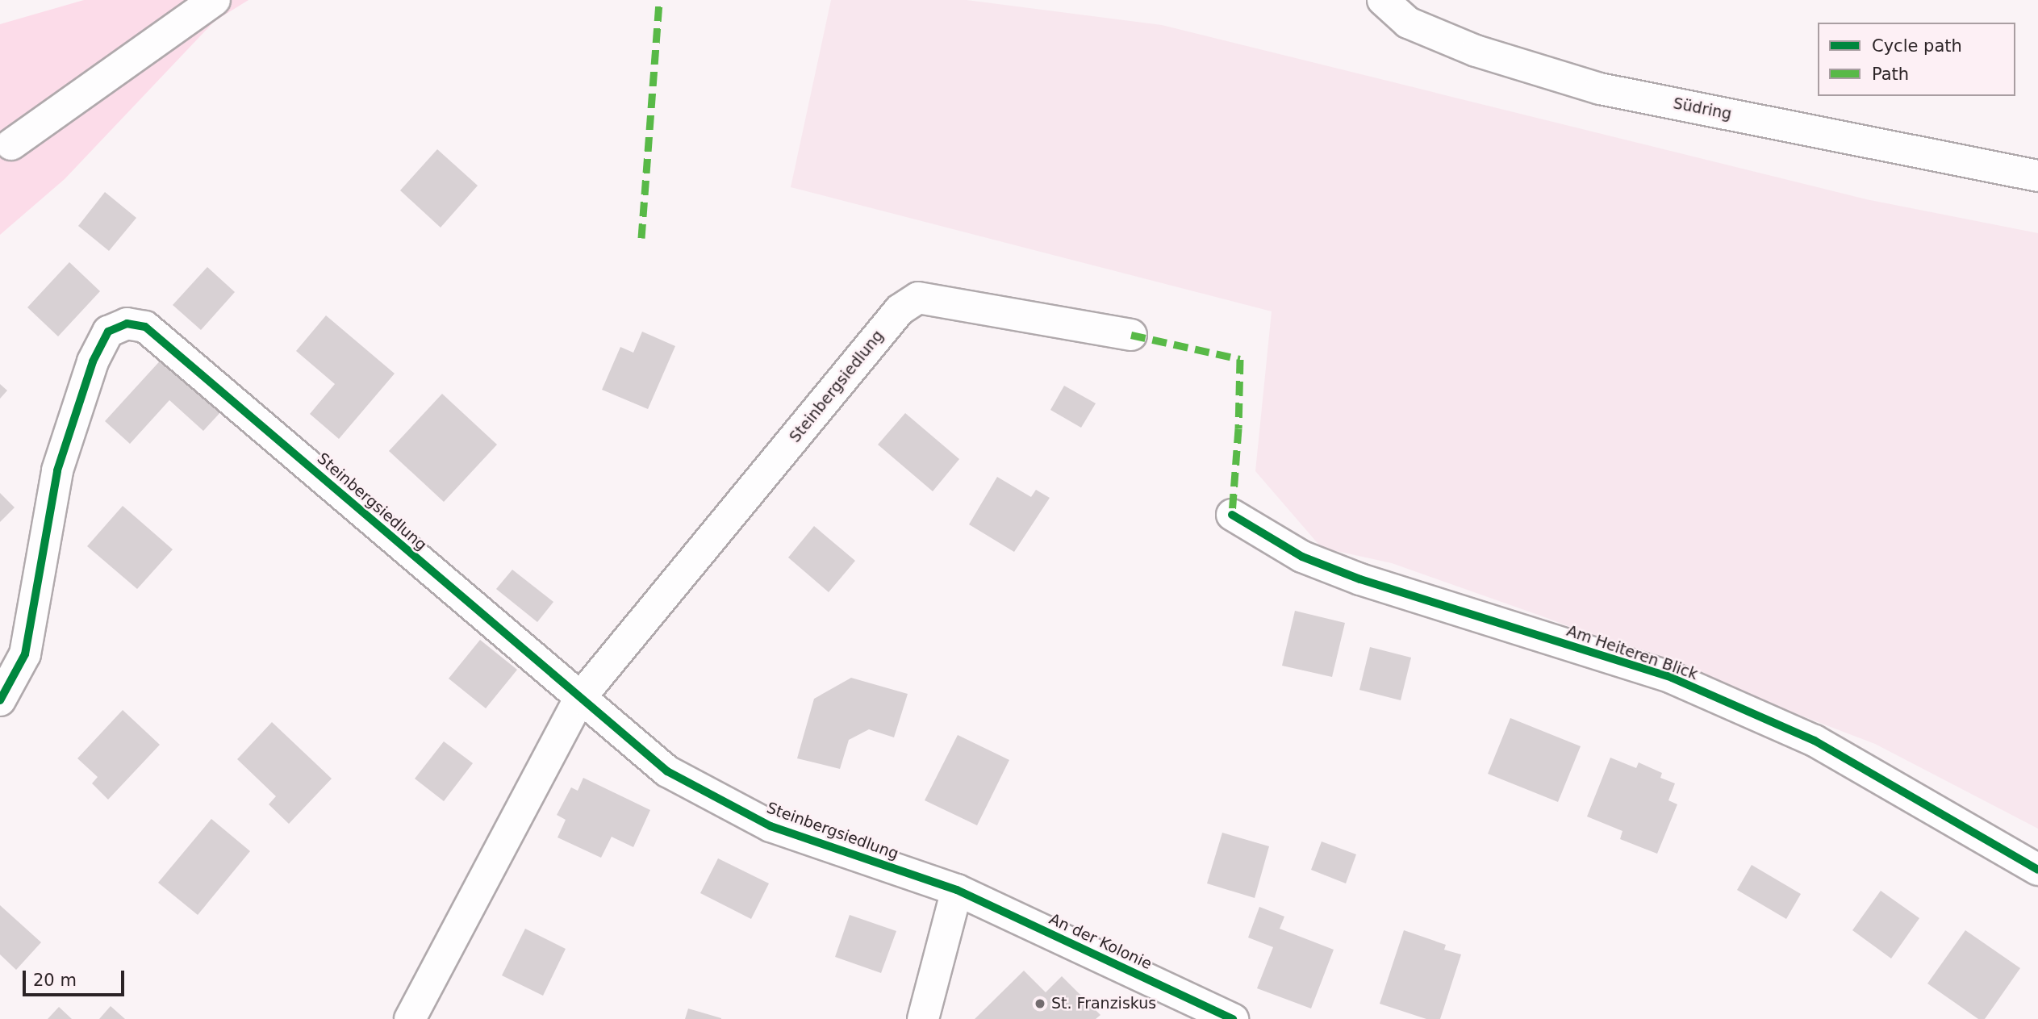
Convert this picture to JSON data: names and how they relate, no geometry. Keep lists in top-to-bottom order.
{
  "streets": {
    "street": [
      "Südring",
      "Steinbergsiedlung",
      "Am Heiteren Blick",
      "An der Kolonie"
    ]
  },
  "crossings": [
    ["Steinbergsiedlung", "An der Kolonie"]
  ],
  "places": ["St. Franziskus"],
  "legend": ["Cycle path", "Path"],
  "scale_bar": "20 m"
}
